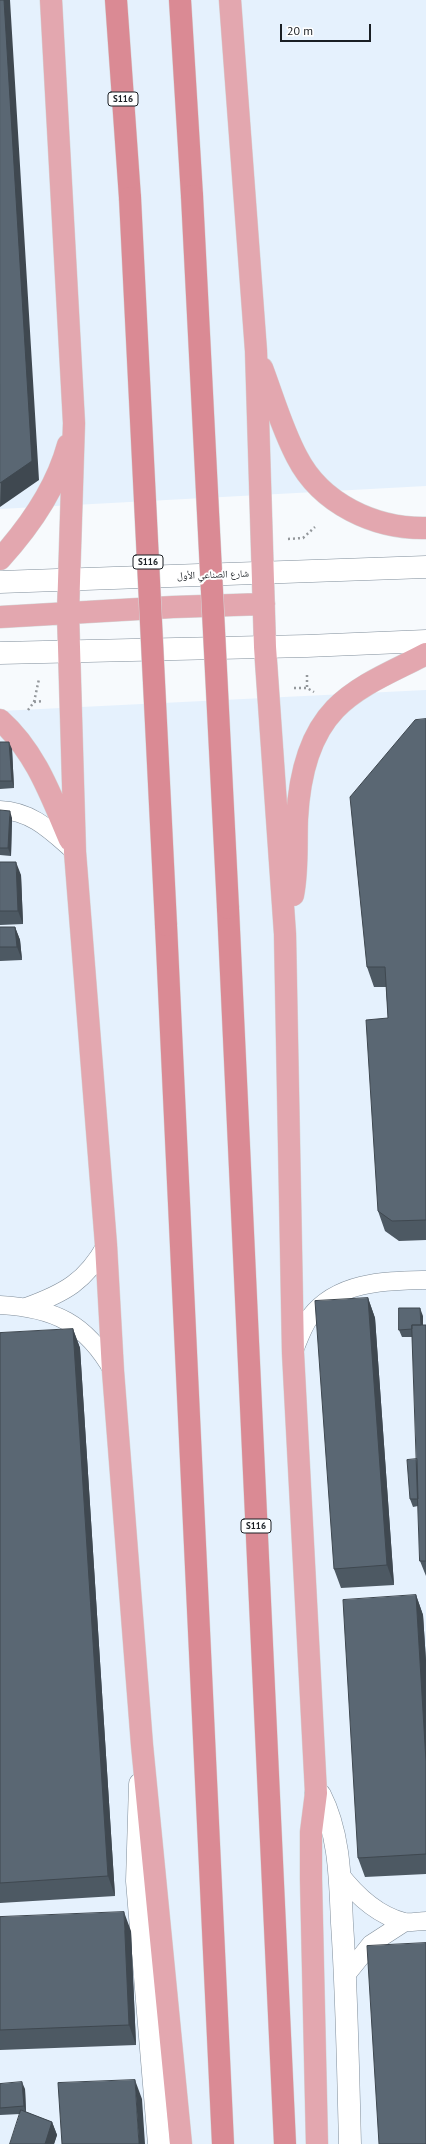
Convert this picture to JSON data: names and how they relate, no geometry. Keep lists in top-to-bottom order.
{
  "streets": {
    "highway": ["S116"],
    "main road": ["شارع الصناعي الأول"]
  },
  "scale_bar": "20 m"
}
